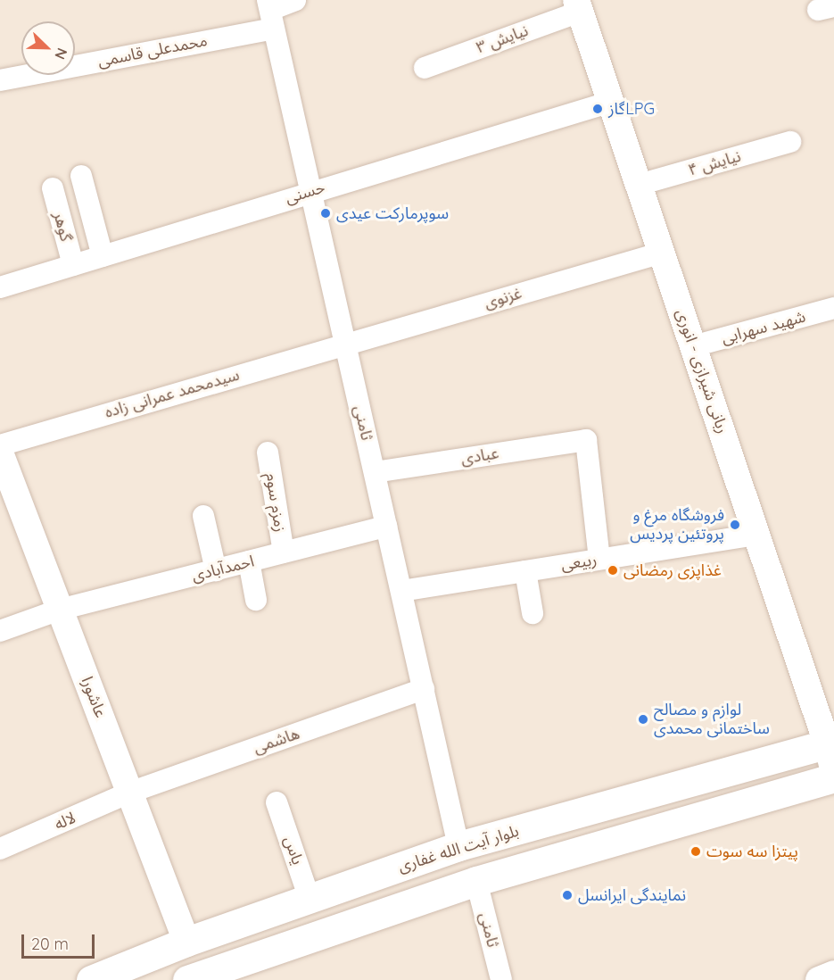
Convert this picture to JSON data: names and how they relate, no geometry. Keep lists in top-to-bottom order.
{
  "streets": {
    "main road": ["بلوار آیت الله غفاری"],
    "street": [
      "نیایش ۳",
      "محمدعلی قاسمی",
      "نیایش ۴",
      "حسنی",
      "گوهر",
      "غزنوی",
      "شهید سهرابی",
      "ربانی شیرازی - انوری",
      "سیدمحمد عمرانی زاده",
      "ثامنی",
      "عبادی",
      "زمزم سوم",
      "ربیعی",
      "احمدآبادی",
      "عاشورا",
      "هاشمی",
      "لاله",
      "یاس"
    ]
  },
  "crossings": [
    ["نیایش ۳", "ربانی شیرازی - انوری"],
    ["محمدعلی قاسمی", "ثامنی"],
    ["نیایش ۴", "ربانی شیرازی - انوری"],
    ["حسنی", "گوهر"],
    ["حسنی", "ربانی شیرازی - انوری"],
    ["حسنی", "ثامنی"],
    ["غزنوی", "ربانی شیرازی - انوری"],
    ["غزنوی", "سیدمحمد عمرانی زاده"],
    ["غزنوی", "ثامنی"],
    ["شهید سهرابی", "ربانی شیرازی - انوری"],
    ["ربانی شیرازی - انوری", "ربیعی"],
    ["ربانی شیرازی - انوری", "بلوار آیت الله غفاری"],
    ["سیدمحمد عمرانی زاده", "ثامنی"],
    ["ثامنی", "عبادی"],
    ["ثامنی", "ربیعی"],
    ["ثامنی", "احمدآبادی"],
    ["ثامنی", "هاشمی"],
    ["ثامنی", "بلوار آیت الله غفاری"],
    ["عبادی", "ربیعی"],
    ["زمزم سوم", "احمدآبادی"],
    ["احمدآبادی", "عاشورا"],
    ["عاشورا", "هاشمی"],
    ["عاشورا", "لاله"],
    ["عاشورا", "بلوار آیت الله غفاری"],
    ["هاشمی", "لاله"],
    ["بلوار آیت الله غفاری", "یاس"]
  ],
  "places": [
    "گازLPG",
    "سوپرمارکت عیدی",
    "فروشگاه مرغ و پروتئین پردیس",
    "غذاپزی رمضانی",
    "لوازم و مصالح ساختمانی محمدی",
    "پیتزا سه سوت",
    "نمایندگی ایرانسل"
  ],
  "scale_bar": "20 m",
  "north": "bottom right"
}
